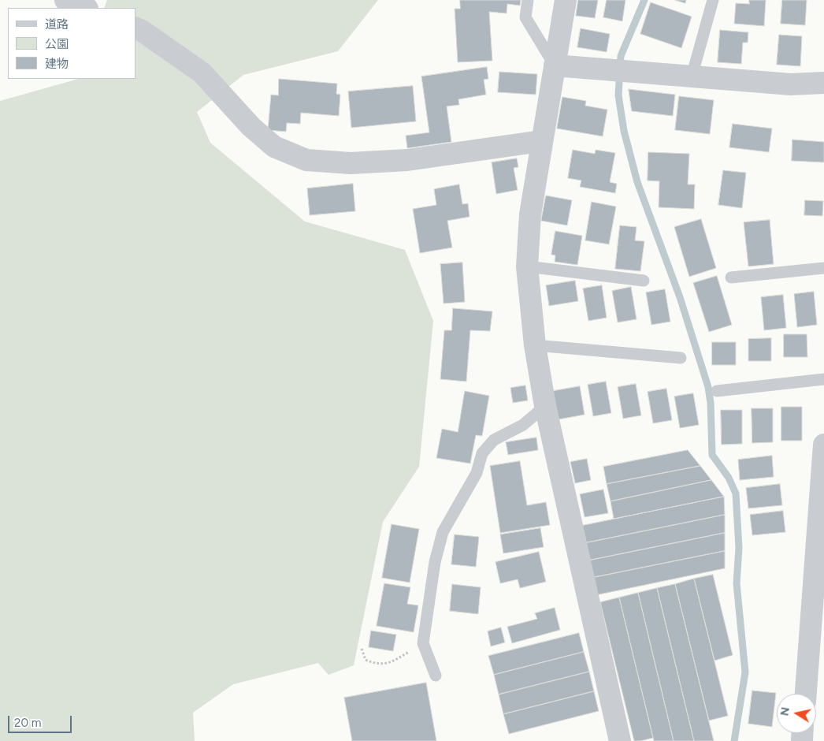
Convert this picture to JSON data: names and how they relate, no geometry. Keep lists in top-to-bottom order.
{
  "legend": ["道路", "公園", "建物"],
  "scale_bar": "20 m",
  "north": "left"
}
